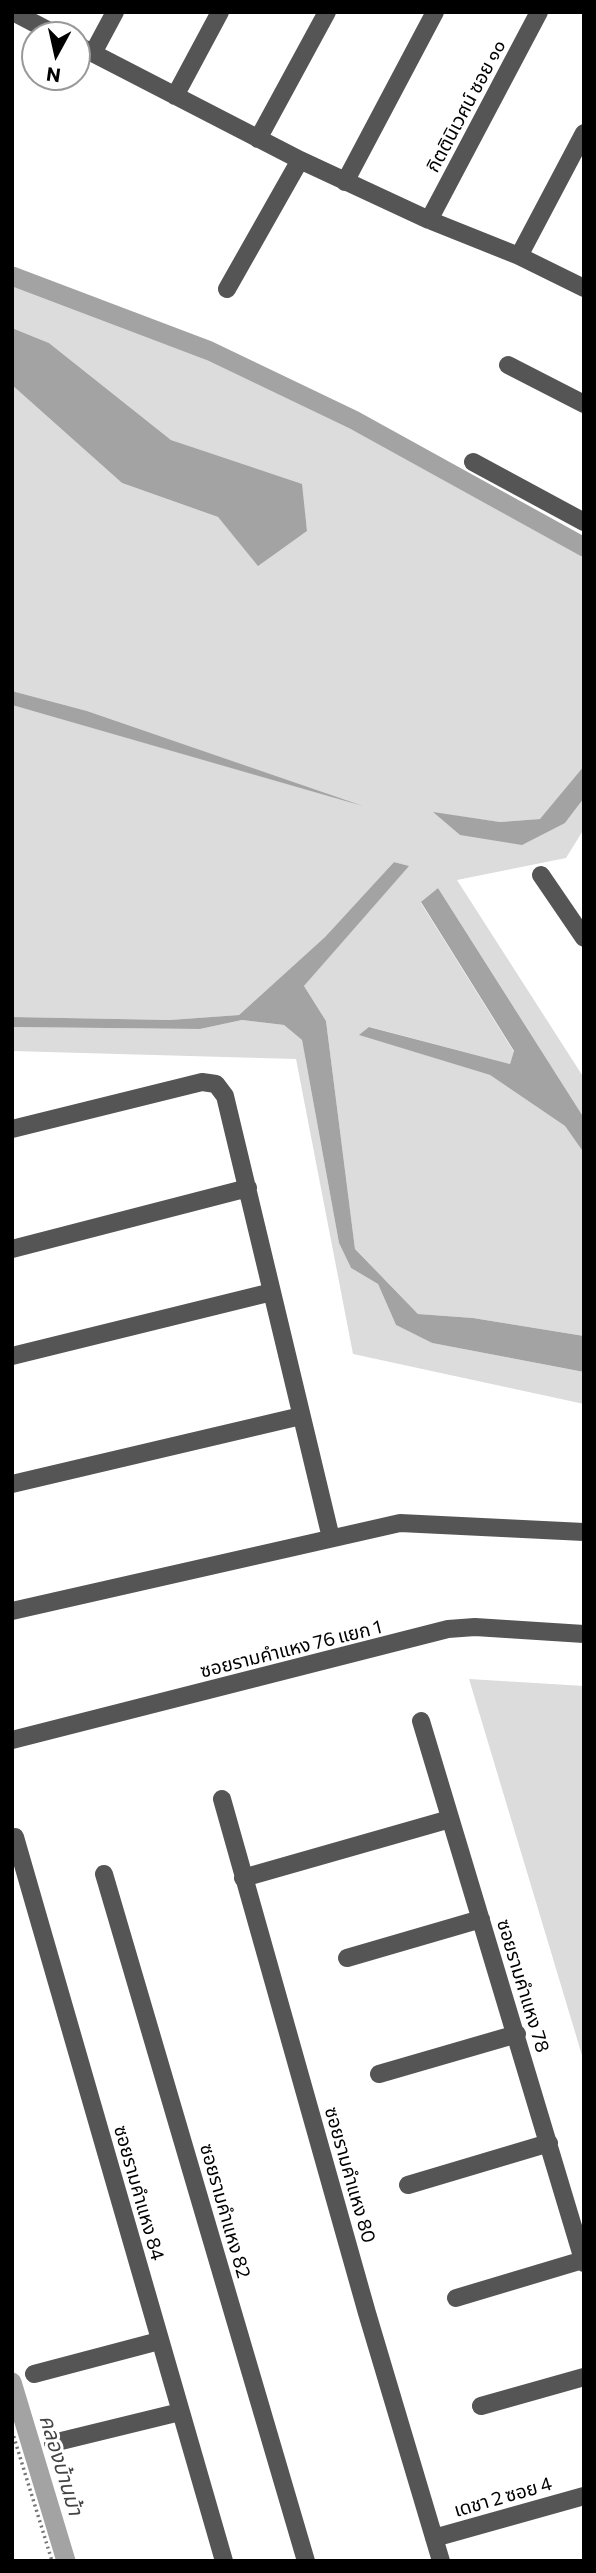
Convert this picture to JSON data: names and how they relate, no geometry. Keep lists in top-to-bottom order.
{
  "streets": {
    "street": [
      "กิตตินิเวศน์ ซอย ๑๐",
      "ซอยรามคำแหง 76 แยก 1",
      "ซอยรามคำแหง 78",
      "ซอยรามคำแหง 80",
      "ซอยรามคำแหง 84",
      "ซอยรามคำแหง 82",
      "เดชา 2 ซอย 4"
    ]
  },
  "crossings": [
    ["ซอยรามคำแหง 80", "เดชา 2 ซอย 4"]
  ],
  "water": ["คลองบ้านม้า"],
  "north": "bottom"
}
